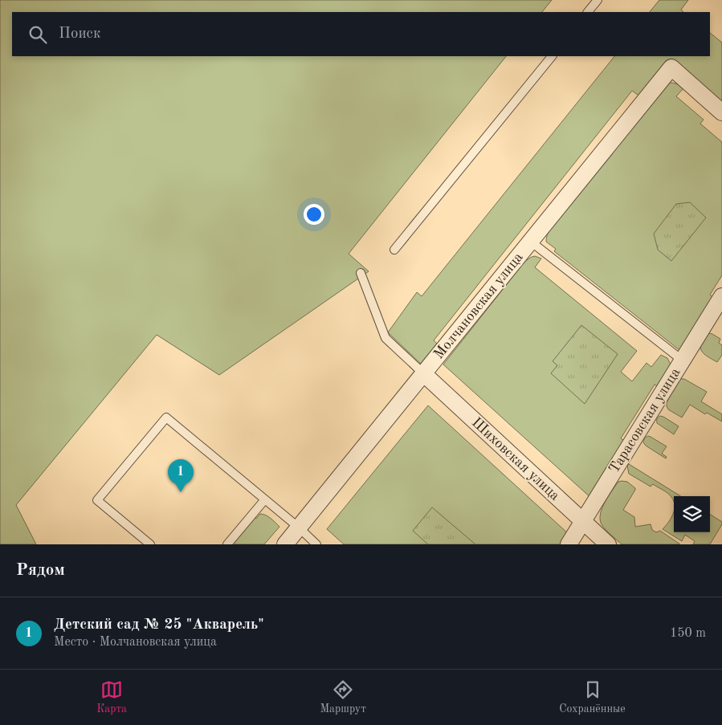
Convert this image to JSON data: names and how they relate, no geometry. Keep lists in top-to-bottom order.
{
  "streets": {
    "street": ["Молчановская улица", "Тарасовская улица", "Шиховская улица"]
  },
  "crossings": [
    ["Молчановская улица", "Шиховская улица"],
    ["Тарасовская улица", "Шиховская улица"]
  ],
  "page": {
    "search": "Поиск",
    "pins": "1",
    "heading": "Рядом",
    "list": [
      {
        "mark": "1",
        "name": "Детский сад № 25 \"Акварель\"",
        "note": "Место · Молчановская улица",
        "value": "150 m"
      }
    ],
    "nav": ["Карта", "Маршрут", "Сохранённые"]
  }
}
